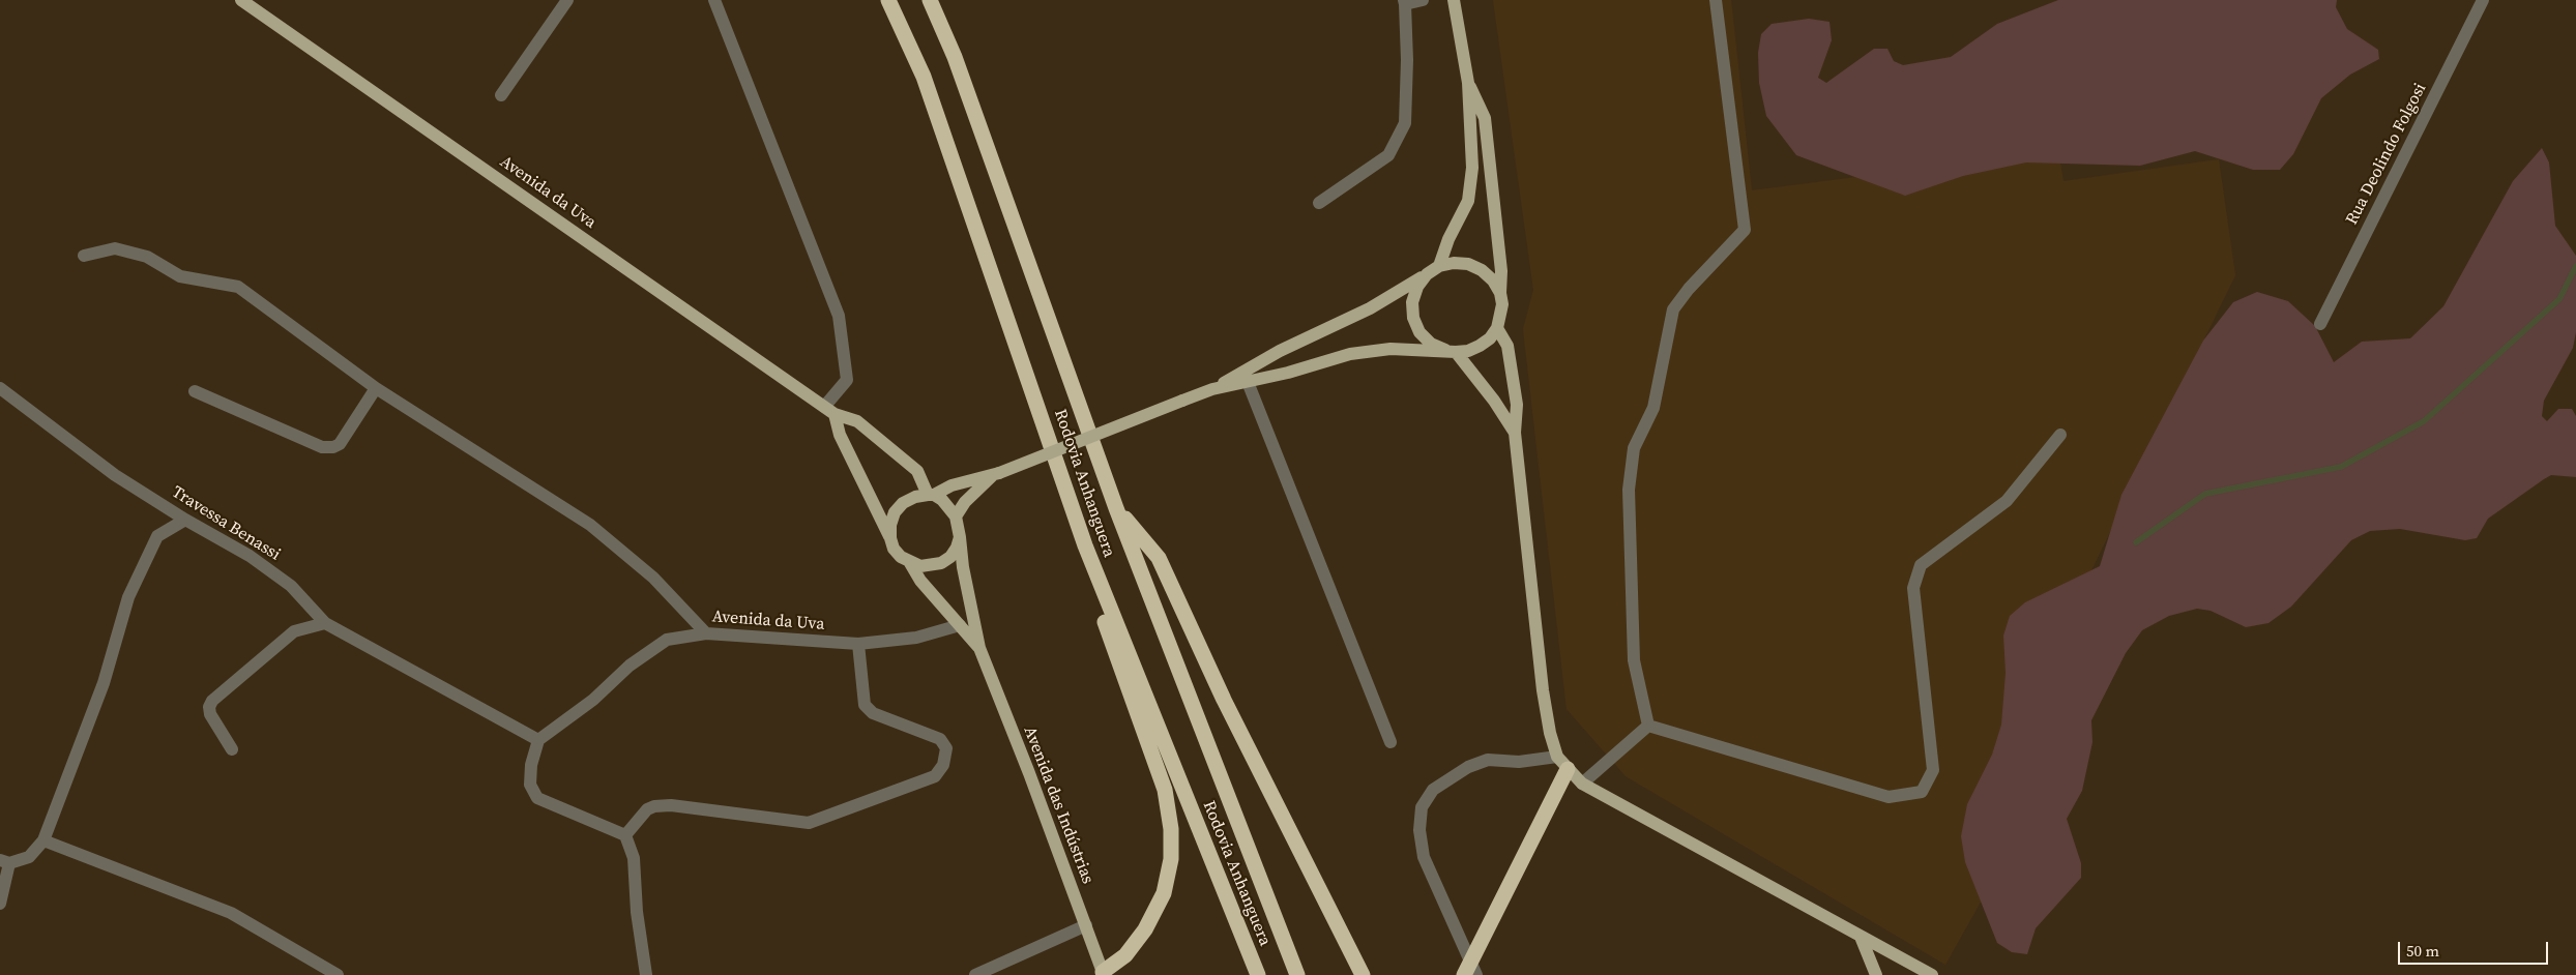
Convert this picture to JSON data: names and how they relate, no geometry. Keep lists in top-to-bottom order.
{
  "streets": {
    "highway": ["Rodovia Anhanguera"],
    "main road": ["Avenida da Uva", "Avenida das Indústrias"],
    "street": ["Rua Deolindo Folgosi", "Travessa Benassi"]
  },
  "crossings": [
    ["Avenida da Uva", "Travessa Benassi"],
    ["Avenida da Uva", "Avenida das Indústrias"]
  ],
  "scale_bar": "50 m"
}
